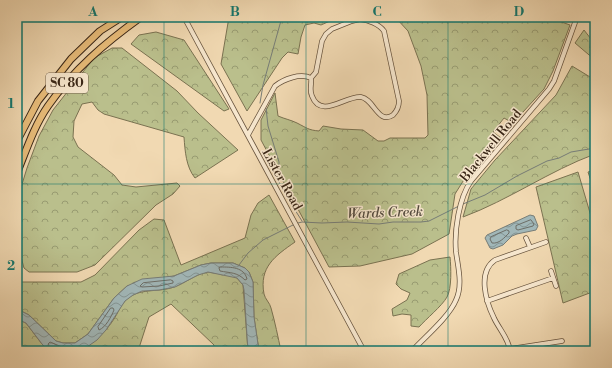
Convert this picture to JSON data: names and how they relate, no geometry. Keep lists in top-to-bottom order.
{
  "streets": {
    "main road": ["SC 80"],
    "street": ["Blackwell Road", "Lister Road"]
  },
  "water": ["Wards Creek"],
  "grid": {
    "columns": [
      "A",
      "B",
      "C",
      "D"
    ],
    "rows": ["1", "2"]
  }
}
